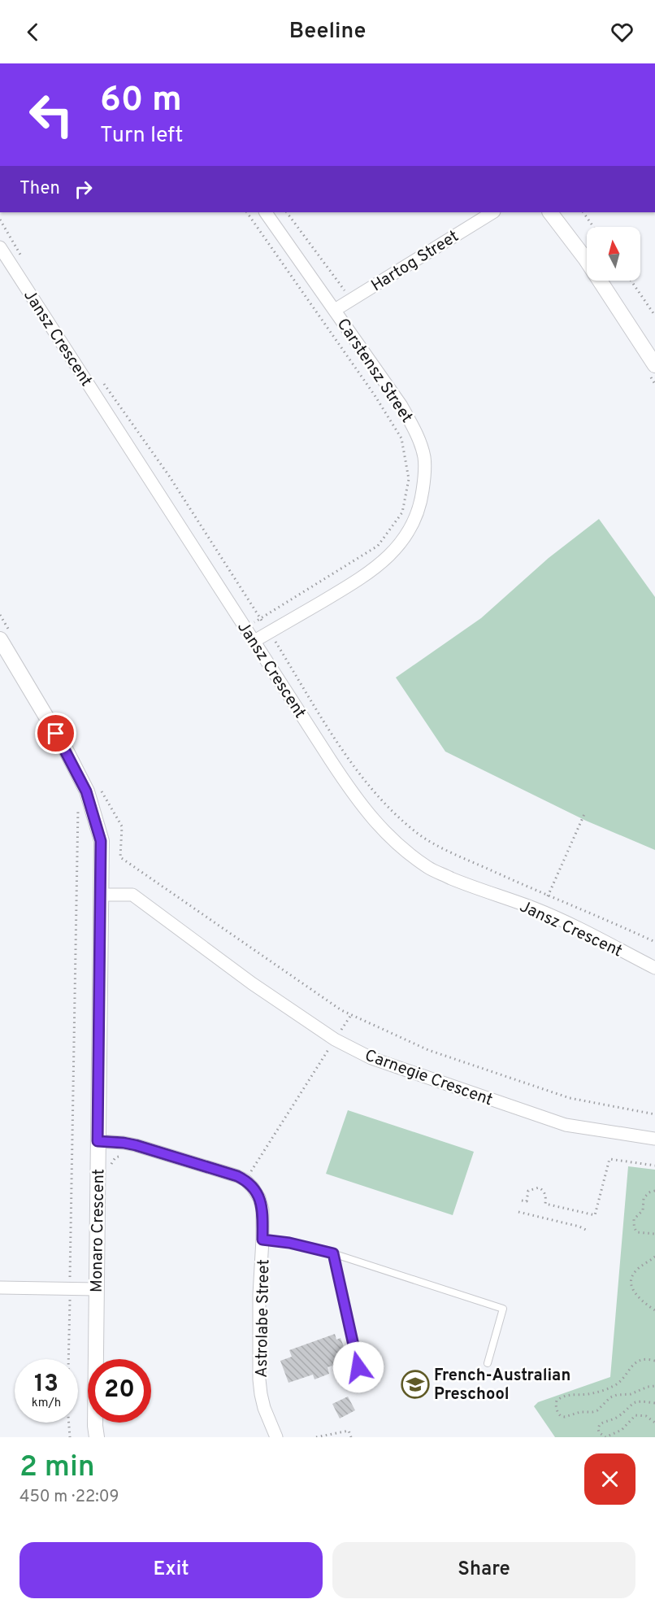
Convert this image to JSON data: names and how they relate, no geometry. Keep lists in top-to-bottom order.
{
  "streets": {
    "street": [
      "Hartog Street",
      "Jansz Crescent",
      "Carstensz Street",
      "Carnegie Crescent",
      "Monaro Crescent",
      "Astrolabe Street"
    ]
  },
  "crossings": [
    ["Hartog Street", "Carstensz Street"],
    ["Jansz Crescent", "Carstensz Street"],
    ["Carnegie Crescent", "Monaro Crescent"]
  ],
  "places": {
    "school or university": ["French-Australian Preschool"]
  },
  "north": "top",
  "page": {
    "header": "Beeline",
    "turn": ["60 m", "Turn left"],
    "then": "Then",
    "speed": "13 km/h",
    "limit": "20",
    "heading": ["2 min", "450 m · 22:09"],
    "buttons": ["Exit", "Share"]
  }
}
